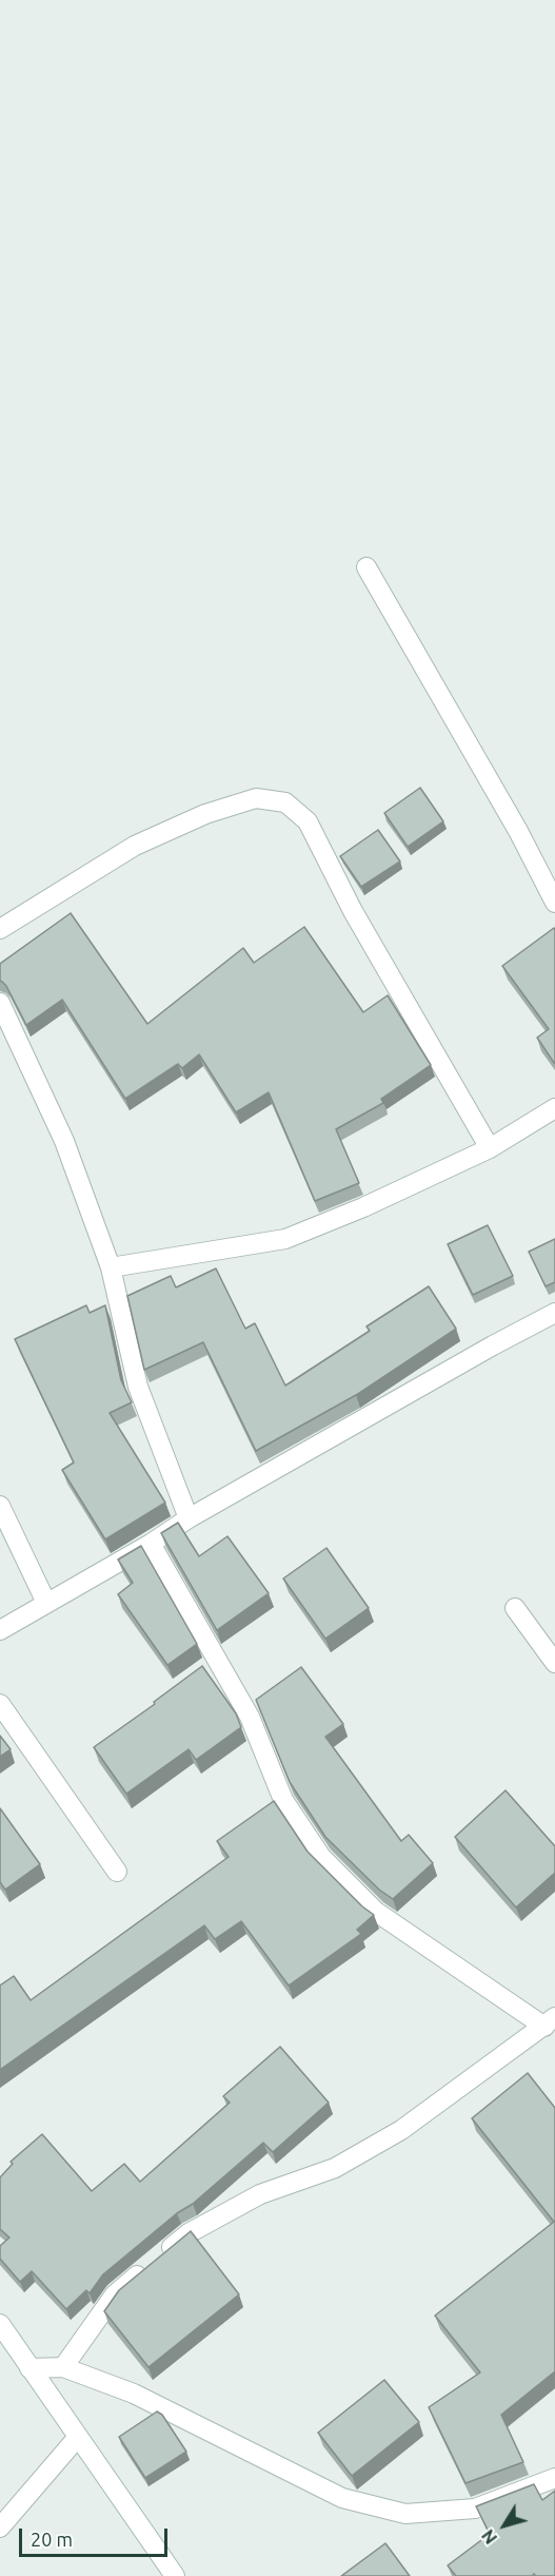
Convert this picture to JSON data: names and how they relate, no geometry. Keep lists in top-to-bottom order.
{
  "scale_bar": "20 m",
  "north": "bottom left"
}
